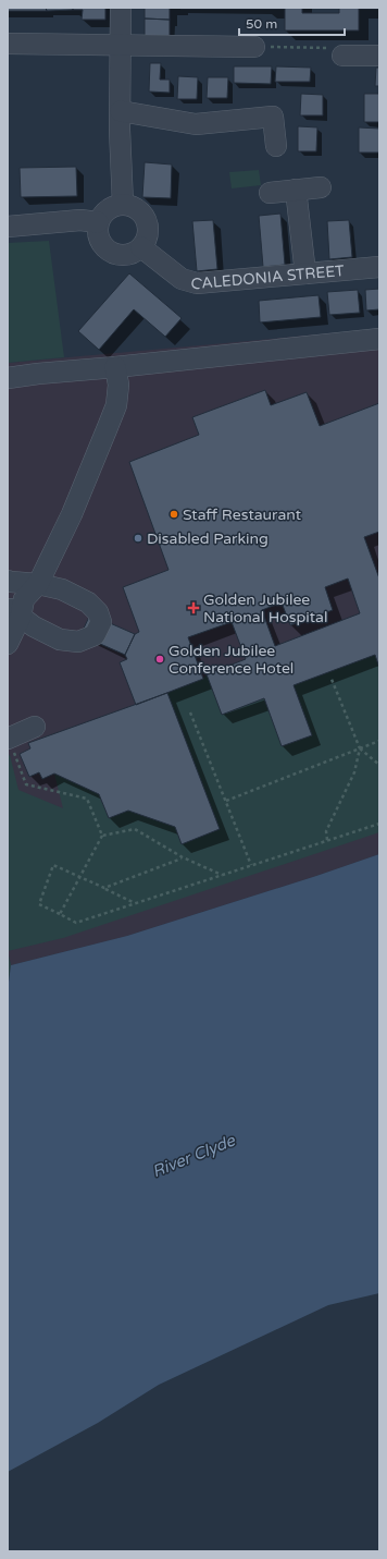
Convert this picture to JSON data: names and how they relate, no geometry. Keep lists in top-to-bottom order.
{
  "streets": {
    "street": ["CALEDONIA STREET"]
  },
  "water": ["River Clyde"],
  "places": {
    "other": ["Staff Restaurant", "Disabled Parking", "Golden Jubilee Conference Hotel"],
    "health": ["Golden Jubilee National Hospital"]
  },
  "scale_bar": "50 m"
}
